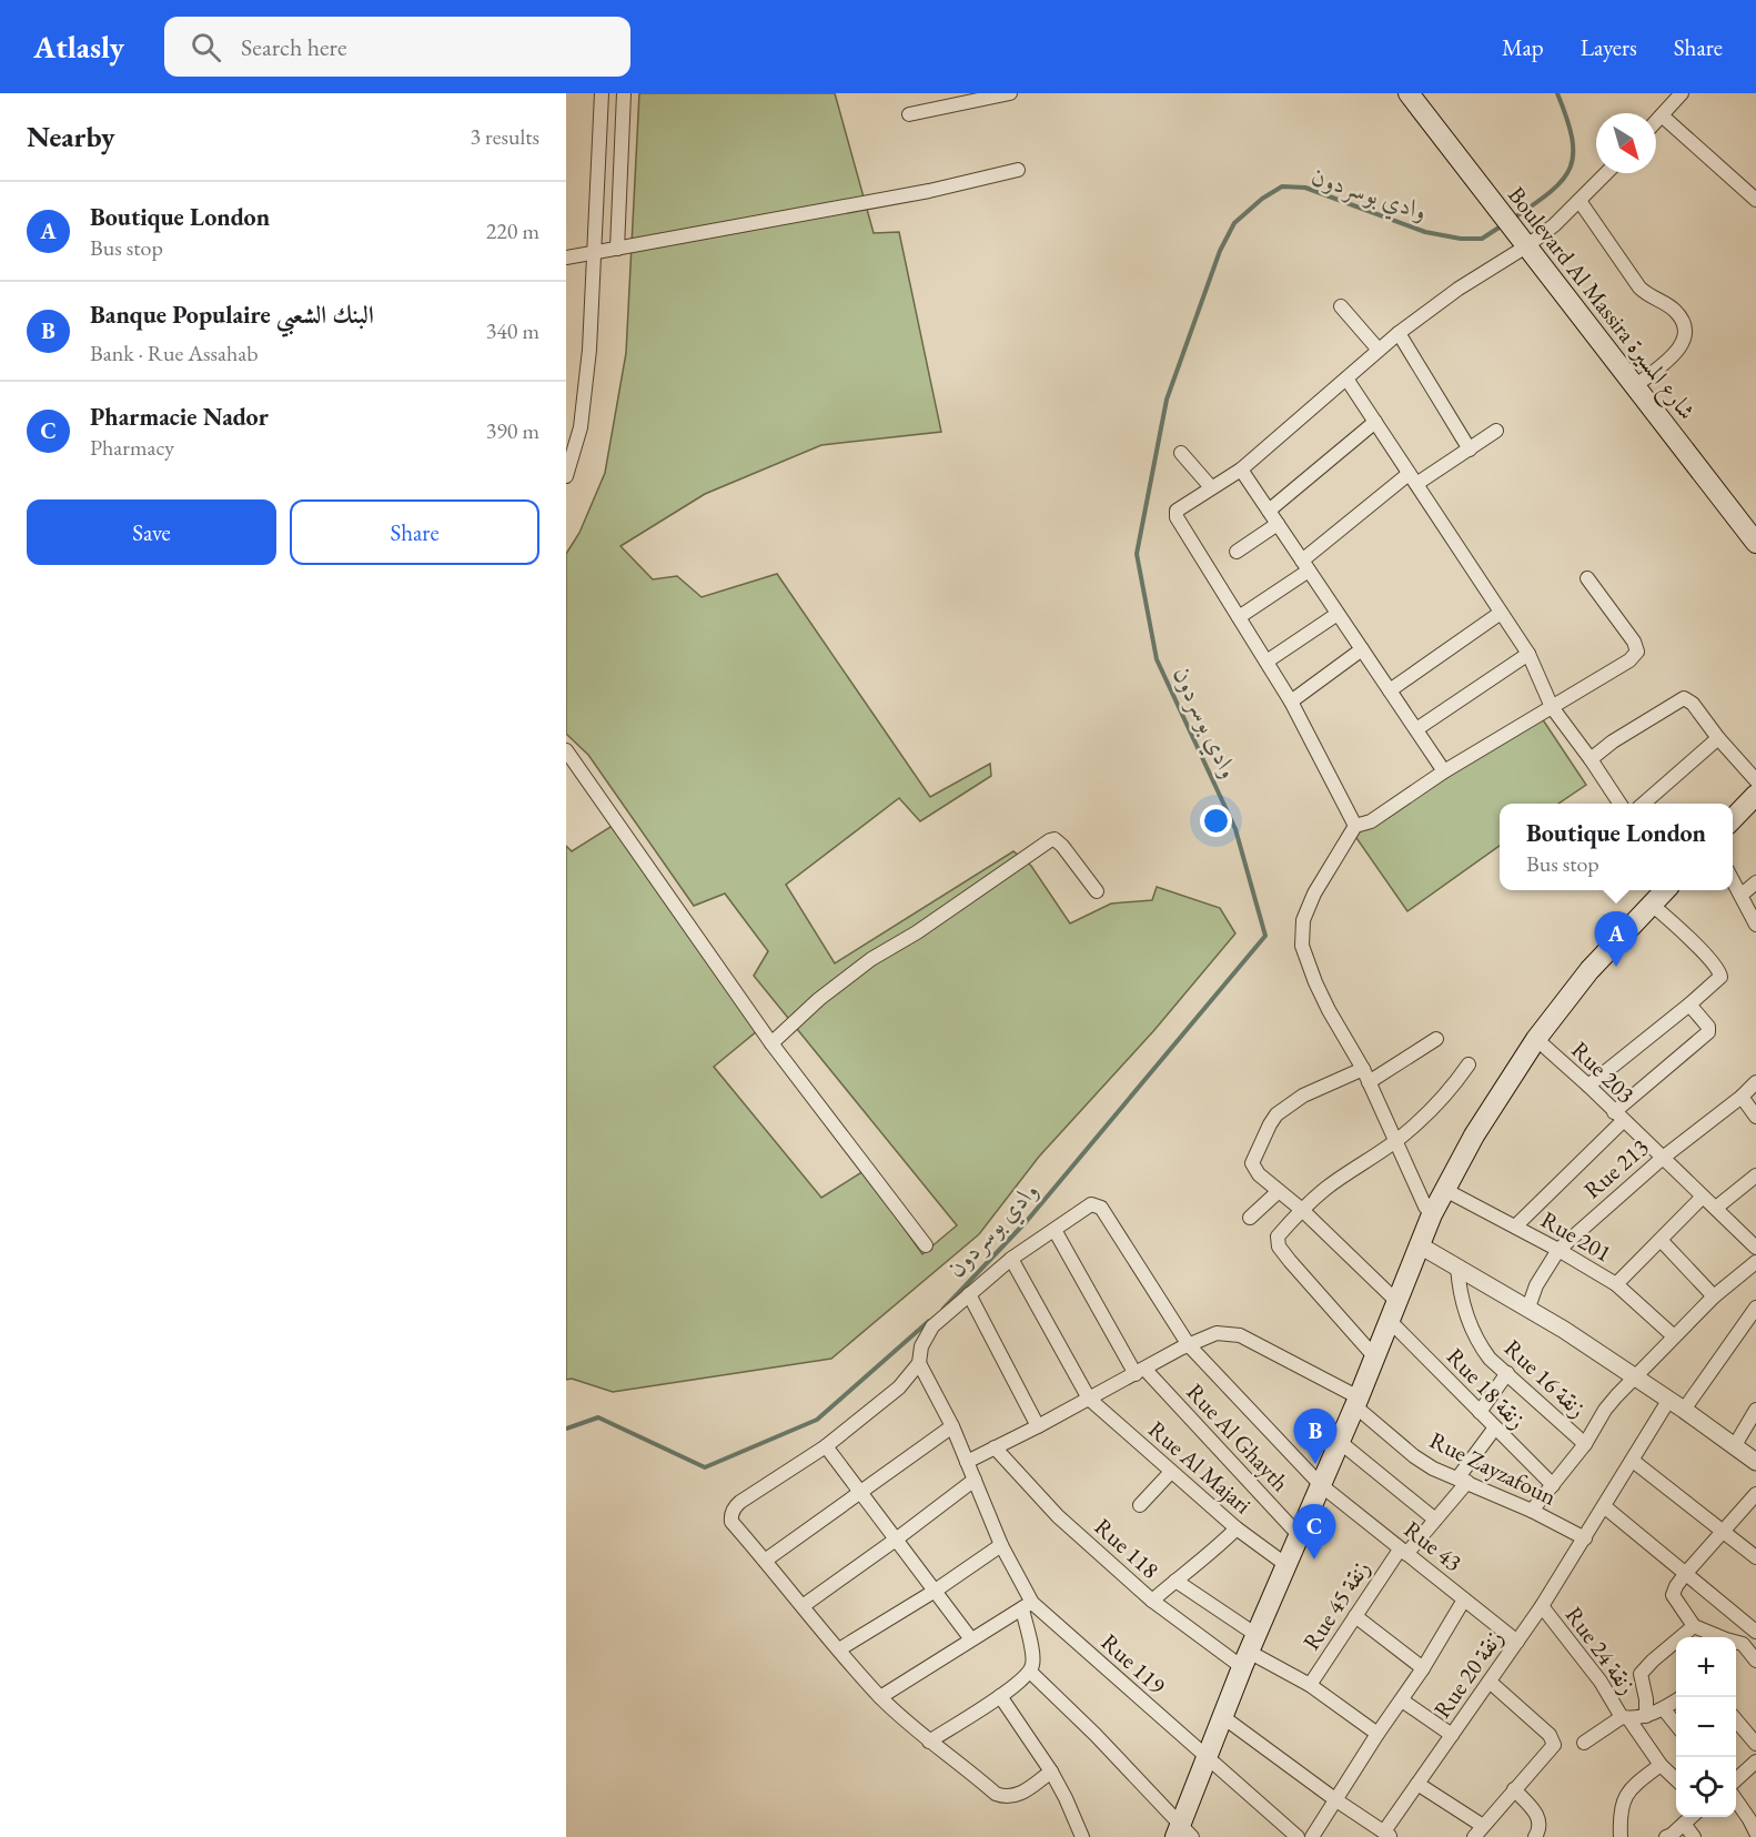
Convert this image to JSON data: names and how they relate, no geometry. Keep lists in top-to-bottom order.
{
  "streets": {
    "main road": ["Boulevard Al Massira شارع المسيرة"],
    "street": [
      "Rue 203",
      "Rue 213",
      "Rue 201",
      "Rue 16 زنقة",
      "Rue 18 زنقة",
      "Rue Al Ghayth",
      "Rue Al Majari",
      "Rue Zayzafoun",
      "Rue 43",
      "Rue 118",
      "Rue 45 زنقة",
      "Rue 24 زنقة",
      "Rue 119",
      "Rue 20 زنقة"
    ]
  },
  "crossings": [
    ["Rue 203", "Rue 213"],
    ["Rue 213", "Rue 201"],
    ["Rue 18 زنقة", "Rue 45 زنقة"],
    ["Rue Al Ghayth", "Rue 43"],
    ["Rue Zayzafoun", "Rue 43"],
    ["Rue Zayzafoun", "Rue 45 زنقة"],
    ["Rue Zayzafoun", "Rue 20 زنقة"],
    ["Rue 43", "Rue 45 زنقة"],
    ["Rue 43", "Rue 20 زنقة"],
    ["Rue 24 زنقة", "Rue 20 زنقة"]
  ],
  "water": ["وادي بوسردون"],
  "north": "bottom right",
  "page": {
    "header": "Atlasly",
    "search": "Search here",
    "nav": ["Map", "Layers", "Share"],
    "heading": ["Nearby", "3 results"],
    "list": [
      {
        "mark": "A",
        "name": "Boutique London",
        "note": "Bus stop",
        "value": "220 m"
      },
      {
        "mark": "B",
        "name": "Banque Populaire البنك الشعبي",
        "note": "Bank · Rue Assahab",
        "value": "340 m"
      },
      {
        "mark": "C",
        "name": "Pharmacie Nador",
        "note": "Pharmacy",
        "value": "390 m"
      }
    ],
    "buttons": ["Save", "Share"],
    "popup": ["Boutique London", "Bus stop"],
    "pins": ["A", "B", "C"],
    "map_buttons": ["+", "−"]
  }
}
